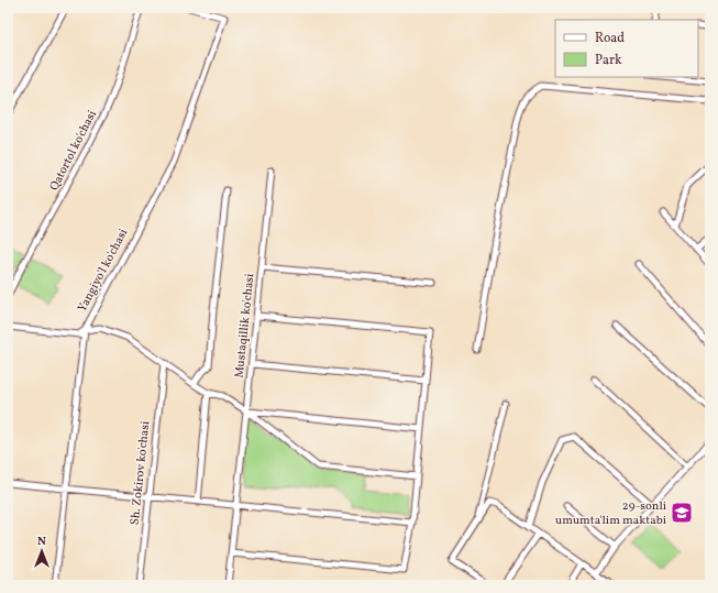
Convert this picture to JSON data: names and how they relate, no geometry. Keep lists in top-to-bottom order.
{
  "streets": {
    "street": [
      "Qatortol ko'chasi",
      "Yangiyo'l ko'chasi",
      "Mustaqillik ko'chasi",
      "Sh. Zokirov ko'chasi"
    ]
  },
  "places": {
    "school or university": ["29-sonli umumta'lim maktabi"]
  },
  "legend": ["Road", "Park"],
  "north": "top"
}
